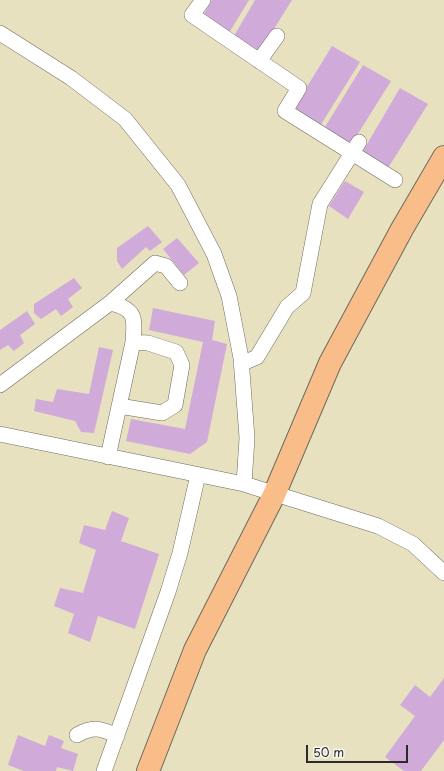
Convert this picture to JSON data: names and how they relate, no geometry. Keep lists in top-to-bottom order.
{
  "scale_bar": "50 m"
}
